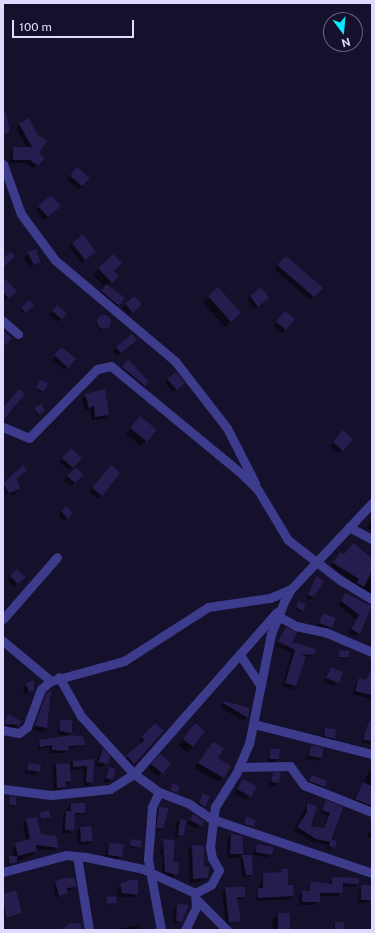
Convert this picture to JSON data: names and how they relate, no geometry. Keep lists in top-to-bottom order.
{
  "scale_bar": "100 m",
  "north": "bottom"
}
